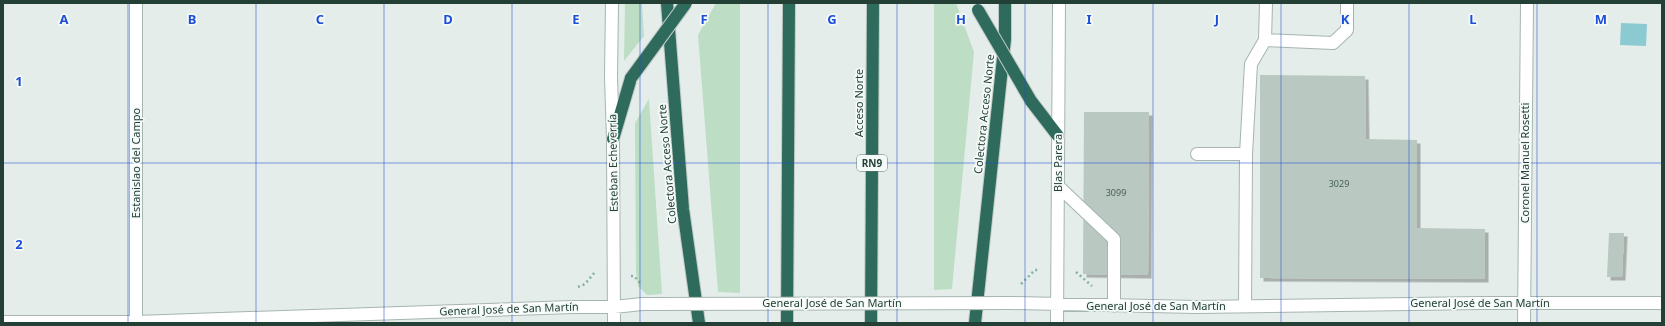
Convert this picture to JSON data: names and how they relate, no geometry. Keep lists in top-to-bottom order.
{
  "streets": {
    "highway": ["Acceso Norte", "Colectora Acceso Norte", "RN9"],
    "street": [
      "Estanislao del Campo",
      "Esteban Echeverría",
      "Blas Parera",
      "Coronel Manuel Rosetti",
      "General José de San Martín"
    ]
  },
  "crossings": [
    ["Estanislao del Campo", "General José de San Martín"],
    ["Esteban Echeverría", "General José de San Martín"],
    ["Blas Parera", "General José de San Martín"],
    ["Coronel Manuel Rosetti", "General José de San Martín"]
  ],
  "house_numbers": ["3029", "3099"],
  "grid": {
    "columns": [
      "A",
      "B",
      "C",
      "D",
      "E",
      "F",
      "G",
      "H",
      "I",
      "J",
      "K",
      "L",
      "M"
    ],
    "rows": ["1", "2"]
  }
}
